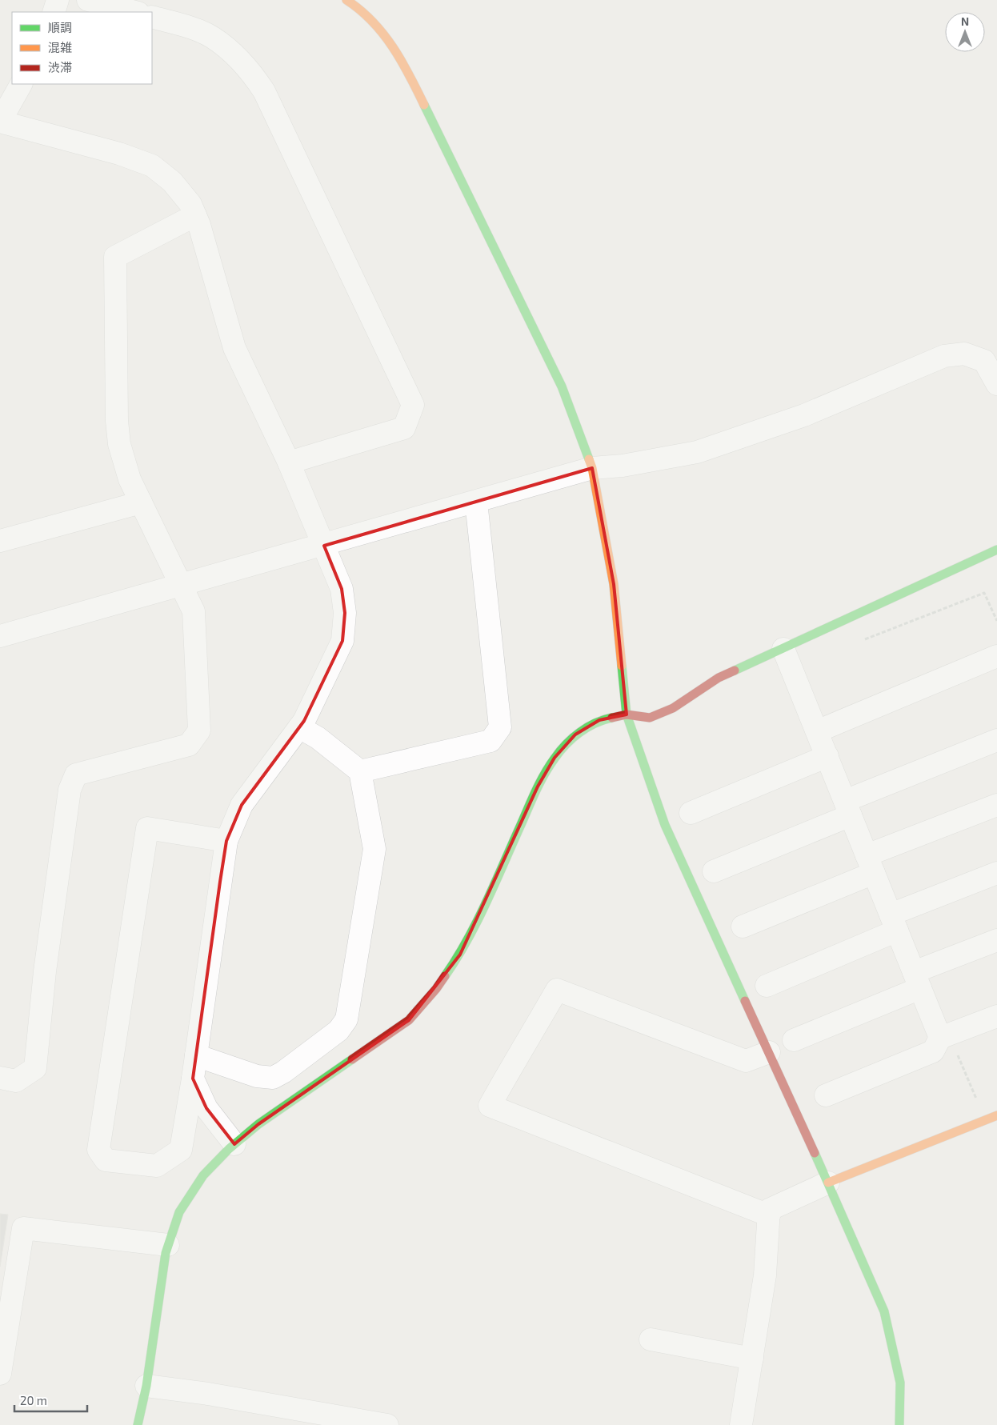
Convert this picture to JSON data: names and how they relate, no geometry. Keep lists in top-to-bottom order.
{
  "legend": ["順調", "混雑", "渋滞"],
  "scale_bar": "20 m",
  "north": "top"
}
